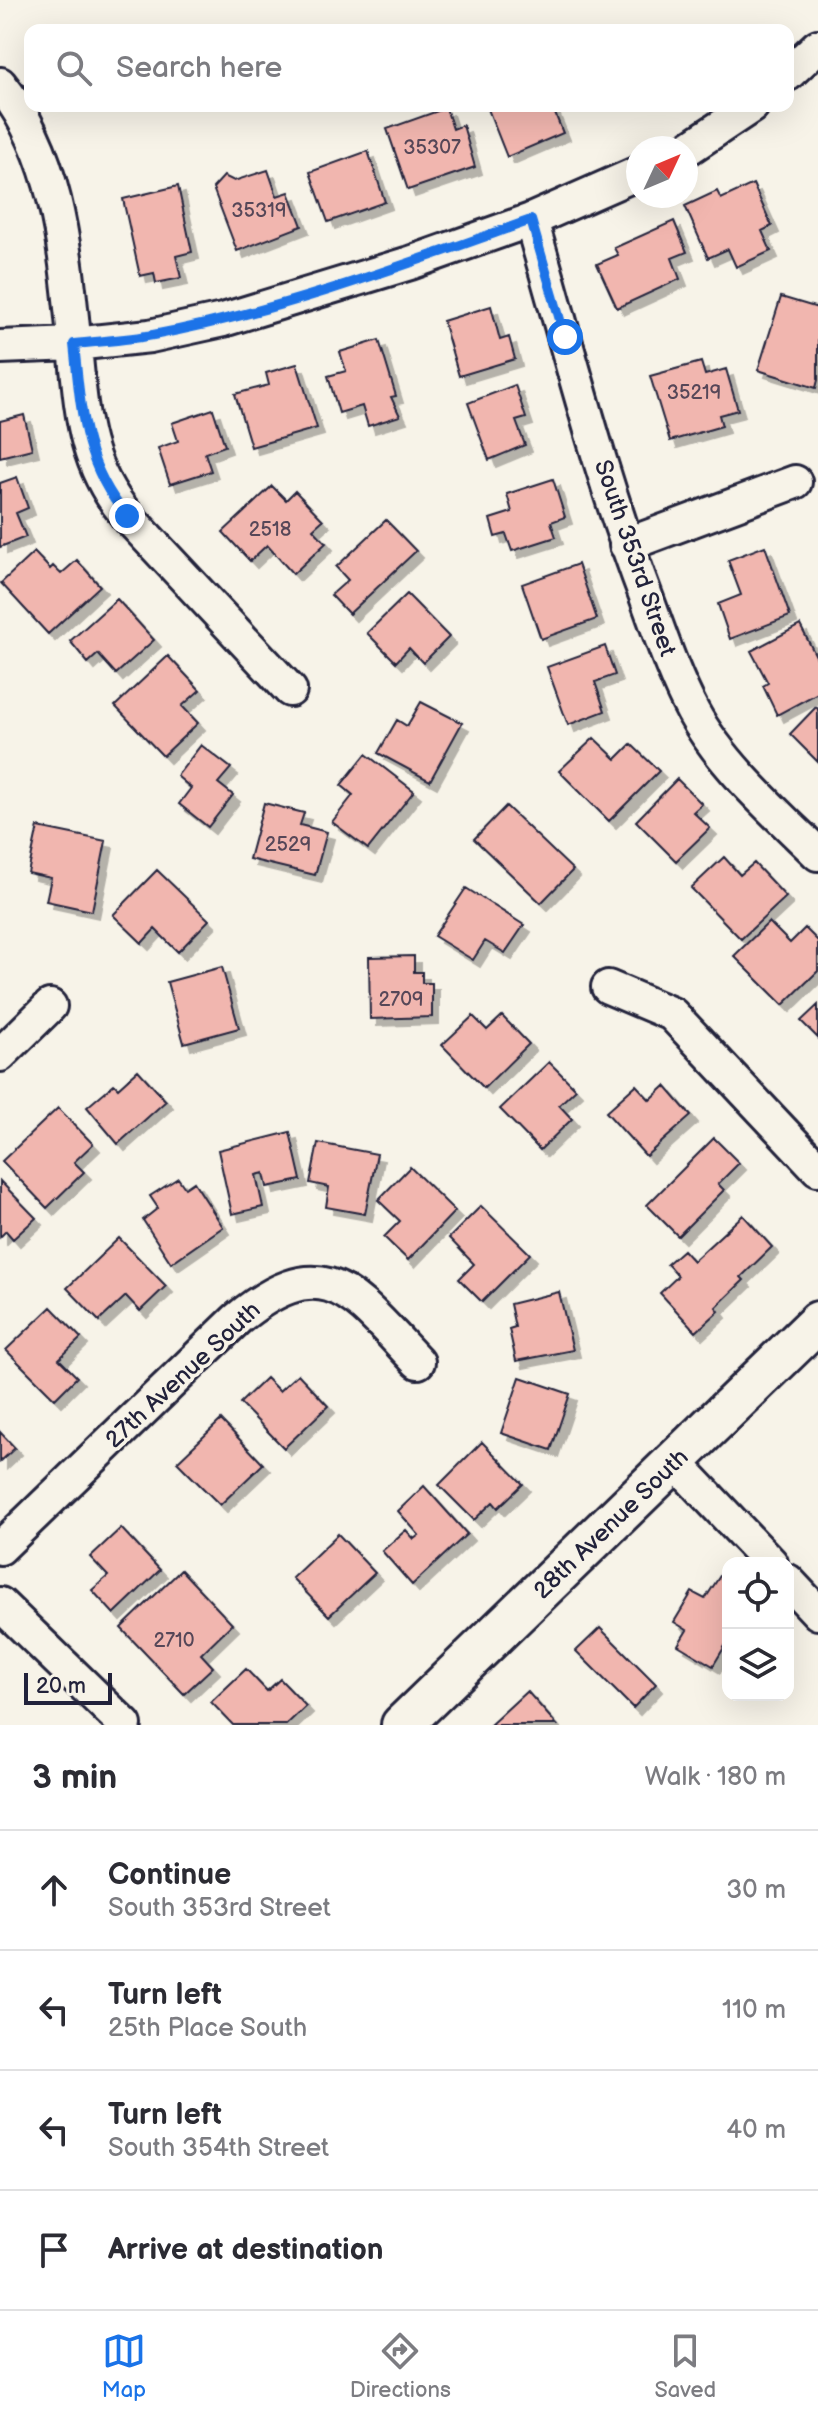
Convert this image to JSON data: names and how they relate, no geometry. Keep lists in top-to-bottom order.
{
  "streets": {
    "street": ["South 353rd Street", "27th Avenue South", "28th Avenue South"]
  },
  "house_numbers": [
    "35307",
    "35319",
    "35219",
    "2518",
    "2529",
    "2709",
    "2710"
  ],
  "scale_bar": "20 m",
  "north": "top right",
  "page": {
    "search": "Search here",
    "scale": "20 m",
    "heading": ["3 min", "Walk · 180 m"],
    "list": [
      ["Continue", "South 353rd Street", "30 m"],
      ["Turn left", "25th Place South", "110 m"],
      ["Turn left", "South 354th Street", "40 m"],
      "Arrive at destination"
    ],
    "nav": ["Map", "Directions", "Saved"]
  }
}
